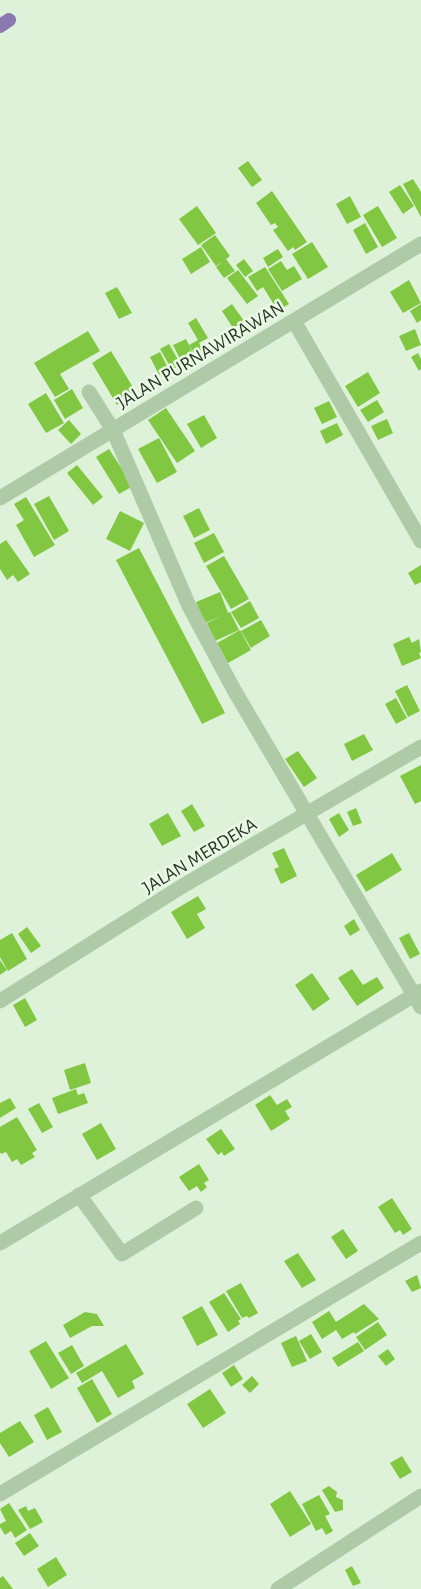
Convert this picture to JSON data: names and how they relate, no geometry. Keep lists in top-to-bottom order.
{
  "streets": {
    "street": ["JALAN PURNAWIRAWAN", "JALAN MERDEKA"]
  }
}
